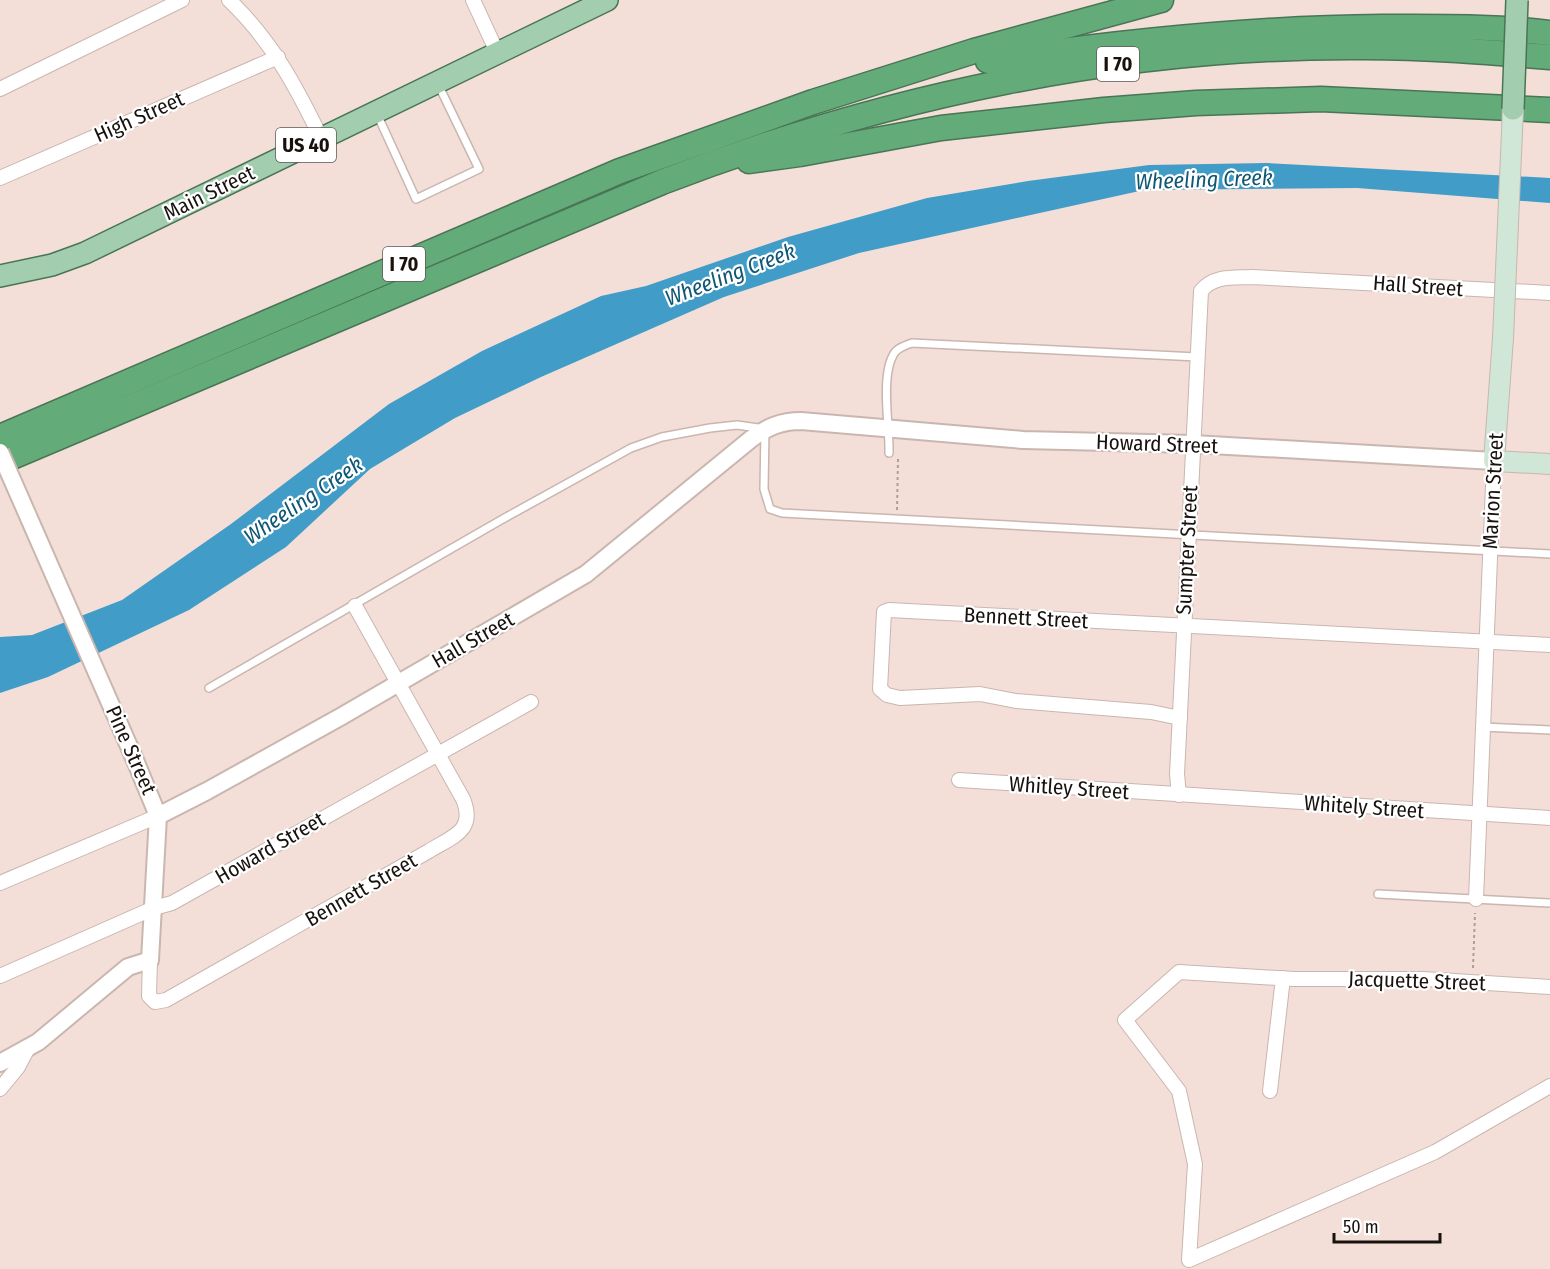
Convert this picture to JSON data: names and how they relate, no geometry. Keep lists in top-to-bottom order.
{
  "streets": {
    "highway": ["I 70"],
    "main road": [
      "US 40",
      "Main Street",
      "Howard Street",
      "Marion Street"
    ],
    "street": [
      "High Street",
      "Hall Street",
      "Sumpter Street",
      "Bennett Street",
      "Pine Street",
      "Whitley Street",
      "Whitely Street",
      "Jacquette Street"
    ]
  },
  "crossings": [
    ["Hall Street", "Howard Street"],
    ["Hall Street", "Sumpter Street"],
    ["Hall Street", "Bennett Street"],
    ["Hall Street", "Pine Street"],
    ["Howard Street", "Marion Street"],
    ["Howard Street", "Sumpter Street"],
    ["Howard Street", "Bennett Street"],
    ["Howard Street", "Pine Street"],
    ["Marion Street", "Bennett Street"],
    ["Marion Street", "Whitely Street"],
    ["Sumpter Street", "Bennett Street"],
    ["Sumpter Street", "Whitley Street"],
    ["Sumpter Street", "Whitely Street"],
    ["Bennett Street", "Pine Street"],
    ["Whitley Street", "Whitely Street"]
  ],
  "water": ["Wheeling Creek"],
  "scale_bar": "50 m"
}
